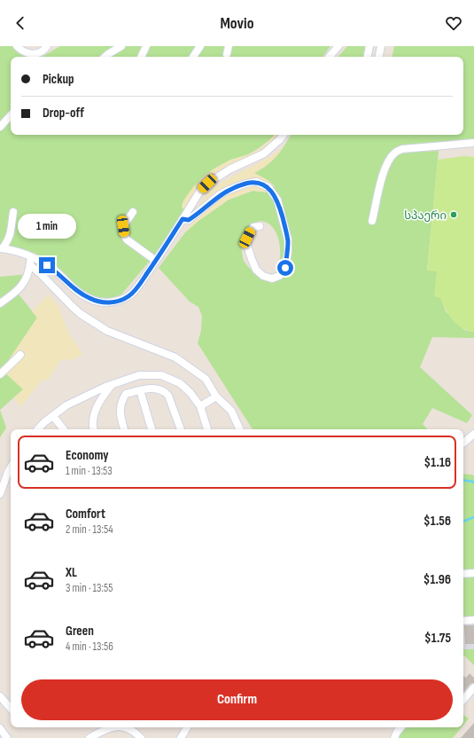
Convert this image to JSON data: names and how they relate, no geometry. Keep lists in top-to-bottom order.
{
  "places": ["სპაერი"],
  "page": {
    "header": "Movio",
    "banner": ["Pickup", "Drop-off"],
    "bubble": "1 min",
    "list": [
      {
        "name": "Economy",
        "note": "1 min · 13:53",
        "value": "$1.16"
      },
      {
        "name": "Comfort",
        "note": "2 min · 13:54",
        "value": "$1.56"
      },
      {
        "name": "XL",
        "note": "3 min · 13:55",
        "value": "$1.96"
      },
      {
        "name": "Green",
        "note": "4 min · 13:56",
        "value": "$1.75"
      }
    ],
    "buttons": "Confirm"
  }
}
